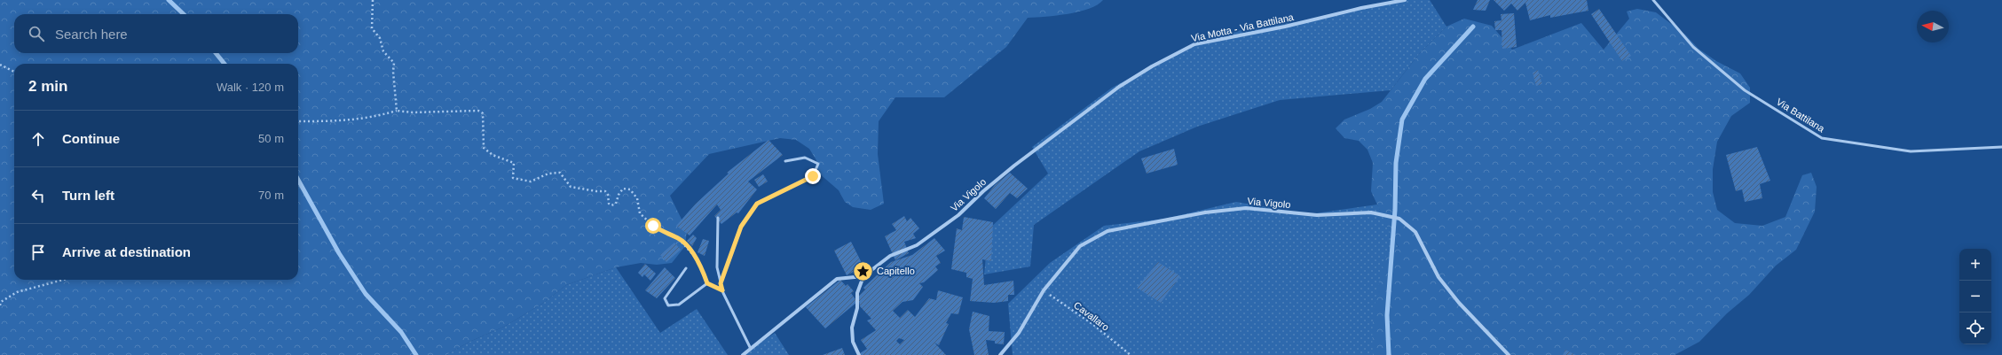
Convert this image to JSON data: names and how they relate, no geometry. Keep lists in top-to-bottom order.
{
  "streets": {
    "street": ["Via Motta - Via Battilana", "Via Vigolo"],
    "lane": ["Via Battilana"],
    "path": ["Cavallaro"]
  },
  "crossings": [
    ["Via Motta - Via Battilana", "Via Vigolo"],
    ["Via Vigolo", "Cavallaro"]
  ],
  "places": {
    "place": ["Capitello"]
  },
  "north": "left",
  "page": {
    "search": "Search here",
    "heading": ["2 min", "Walk · 120 m"],
    "list": [
      ["Continue", "50 m"],
      ["Turn left", "70 m"],
      "Arrive at destination"
    ],
    "map_buttons": ["+", "−"]
  }
}
